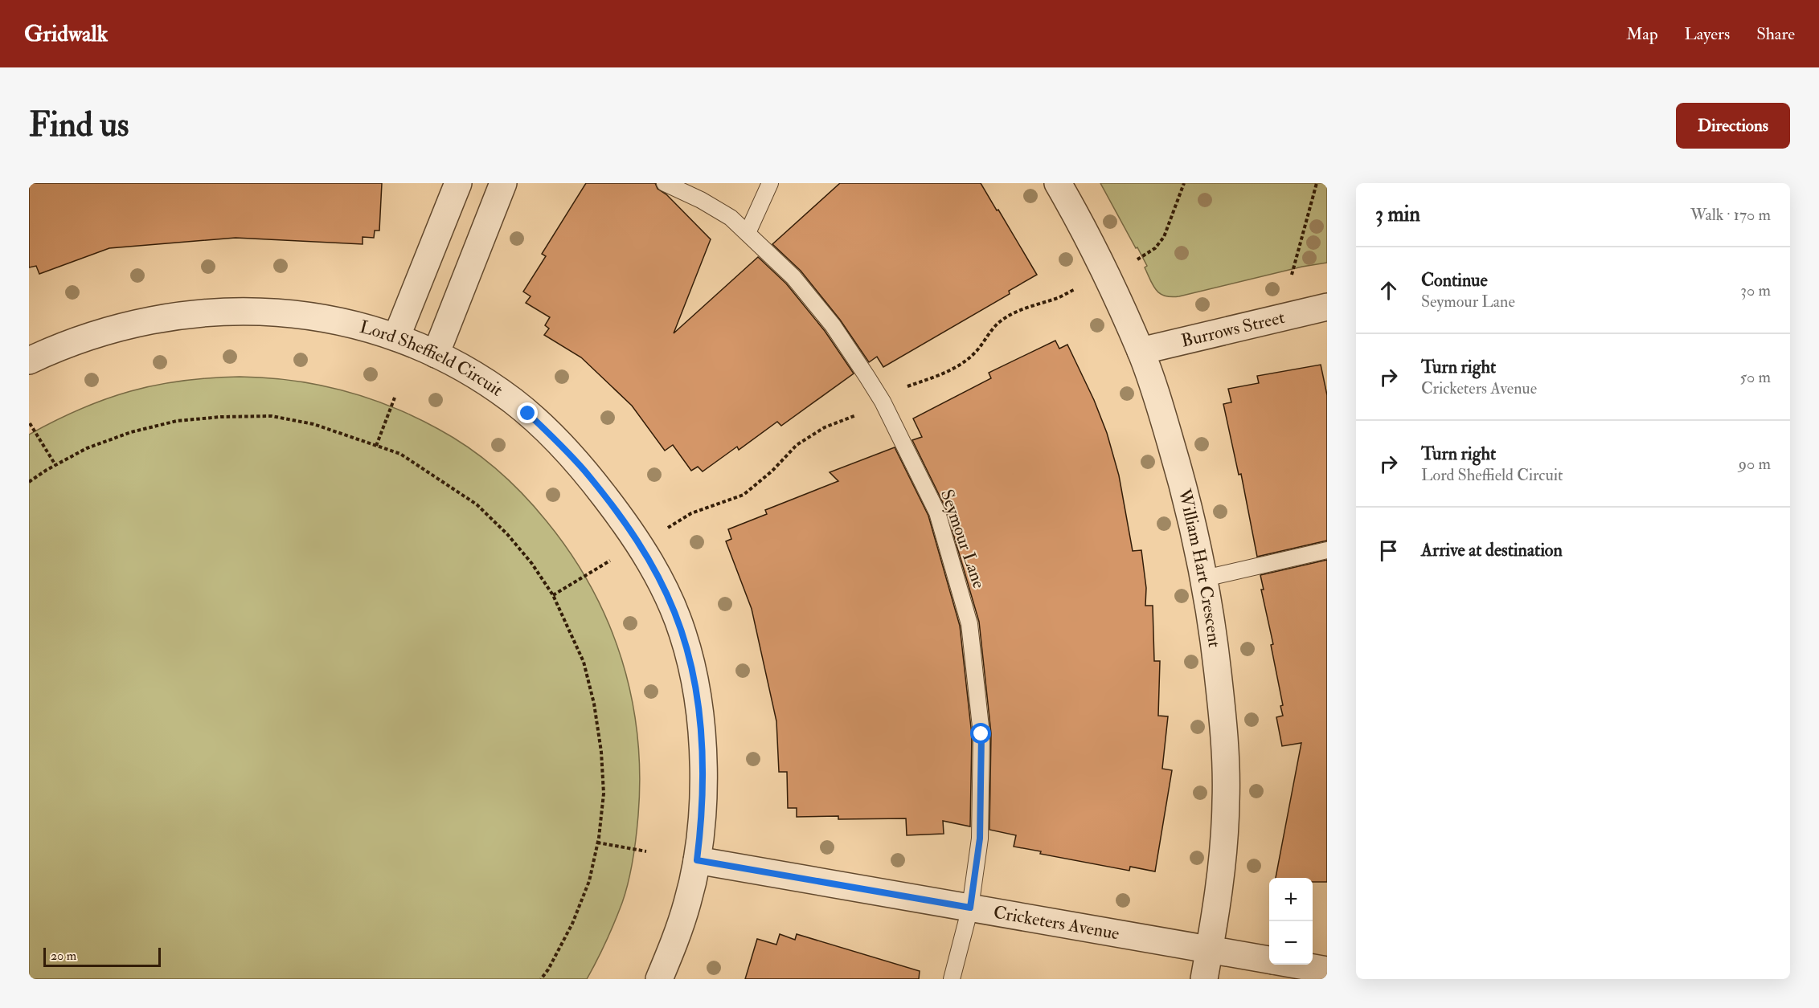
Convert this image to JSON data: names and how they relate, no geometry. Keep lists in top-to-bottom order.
{
  "streets": {
    "street": [
      "Burrows Street",
      "Lord Sheffield Circuit",
      "William Hart Crescent",
      "Cricketers Avenue"
    ],
    "lane": ["Seymour Lane"]
  },
  "crossings": [
    ["Burrows Street", "William Hart Crescent"],
    ["Lord Sheffield Circuit", "Cricketers Avenue"],
    ["Seymour Lane", "Cricketers Avenue"],
    ["William Hart Crescent", "Cricketers Avenue"]
  ],
  "scale_bar": "20 m",
  "page": {
    "header": "Gridwalk",
    "nav": ["Map", "Layers", "Share"],
    "buttons": "Directions",
    "title": "Find us",
    "heading": ["3 min", "Walk · 170 m"],
    "list": [
      ["Continue", "Seymour Lane", "30 m"],
      ["Turn right", "Cricketers Avenue", "50 m"],
      ["Turn right", "Lord Sheffield Circuit", "90 m"],
      "Arrive at destination"
    ],
    "map_buttons": ["+", "−"],
    "scale": "20 m"
  }
}
